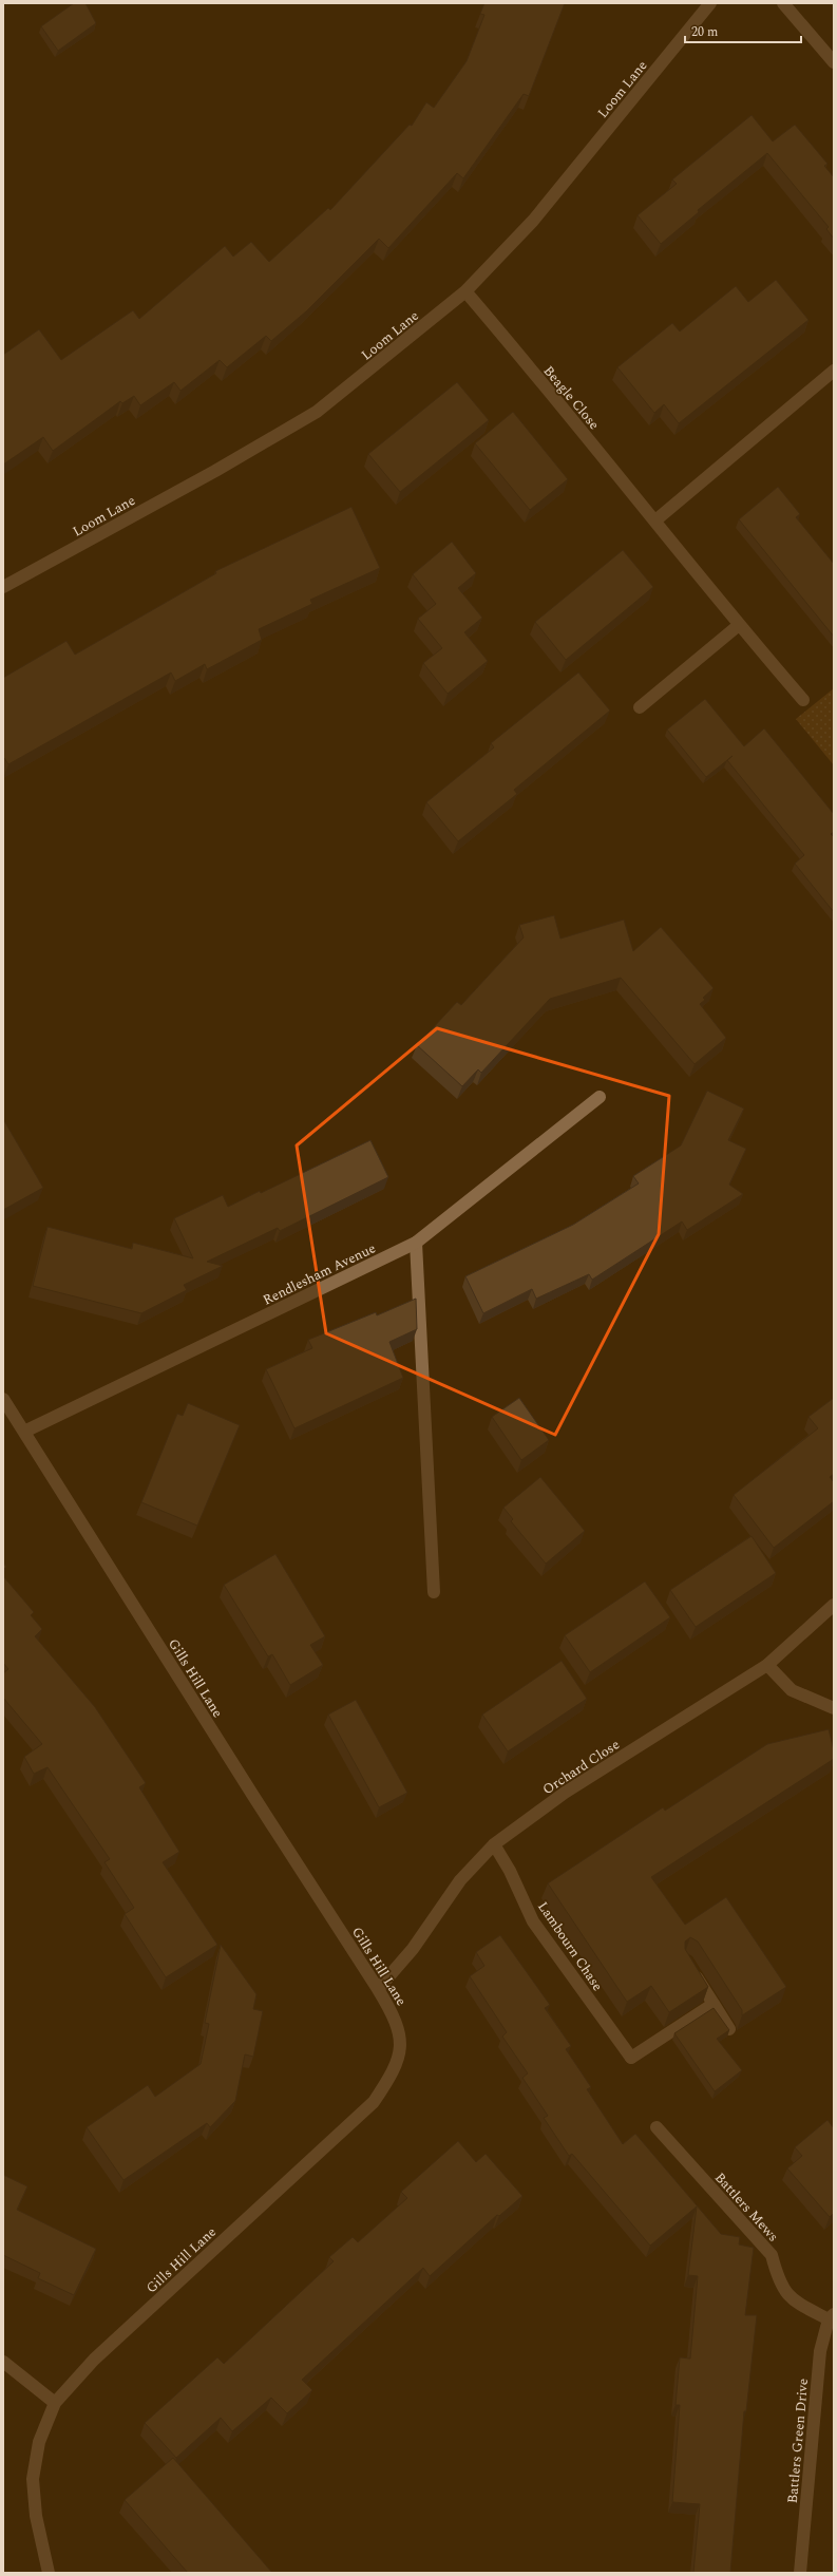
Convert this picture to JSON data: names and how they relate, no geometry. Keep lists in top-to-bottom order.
{
  "streets": {
    "street": [
      "Loom Lane",
      "Beagle Close",
      "Rendlesham Avenue",
      "Gills Hill Lane",
      "Orchard Close",
      "Lambourn Chase",
      "Battlers Mews",
      "Battlers Green Drive"
    ]
  },
  "crossings": [
    ["Loom Lane", "Beagle Close"],
    ["Rendlesham Avenue", "Gills Hill Lane"],
    ["Gills Hill Lane", "Orchard Close"],
    ["Orchard Close", "Lambourn Chase"],
    ["Battlers Mews", "Battlers Green Drive"]
  ],
  "scale_bar": "20 m"
}
